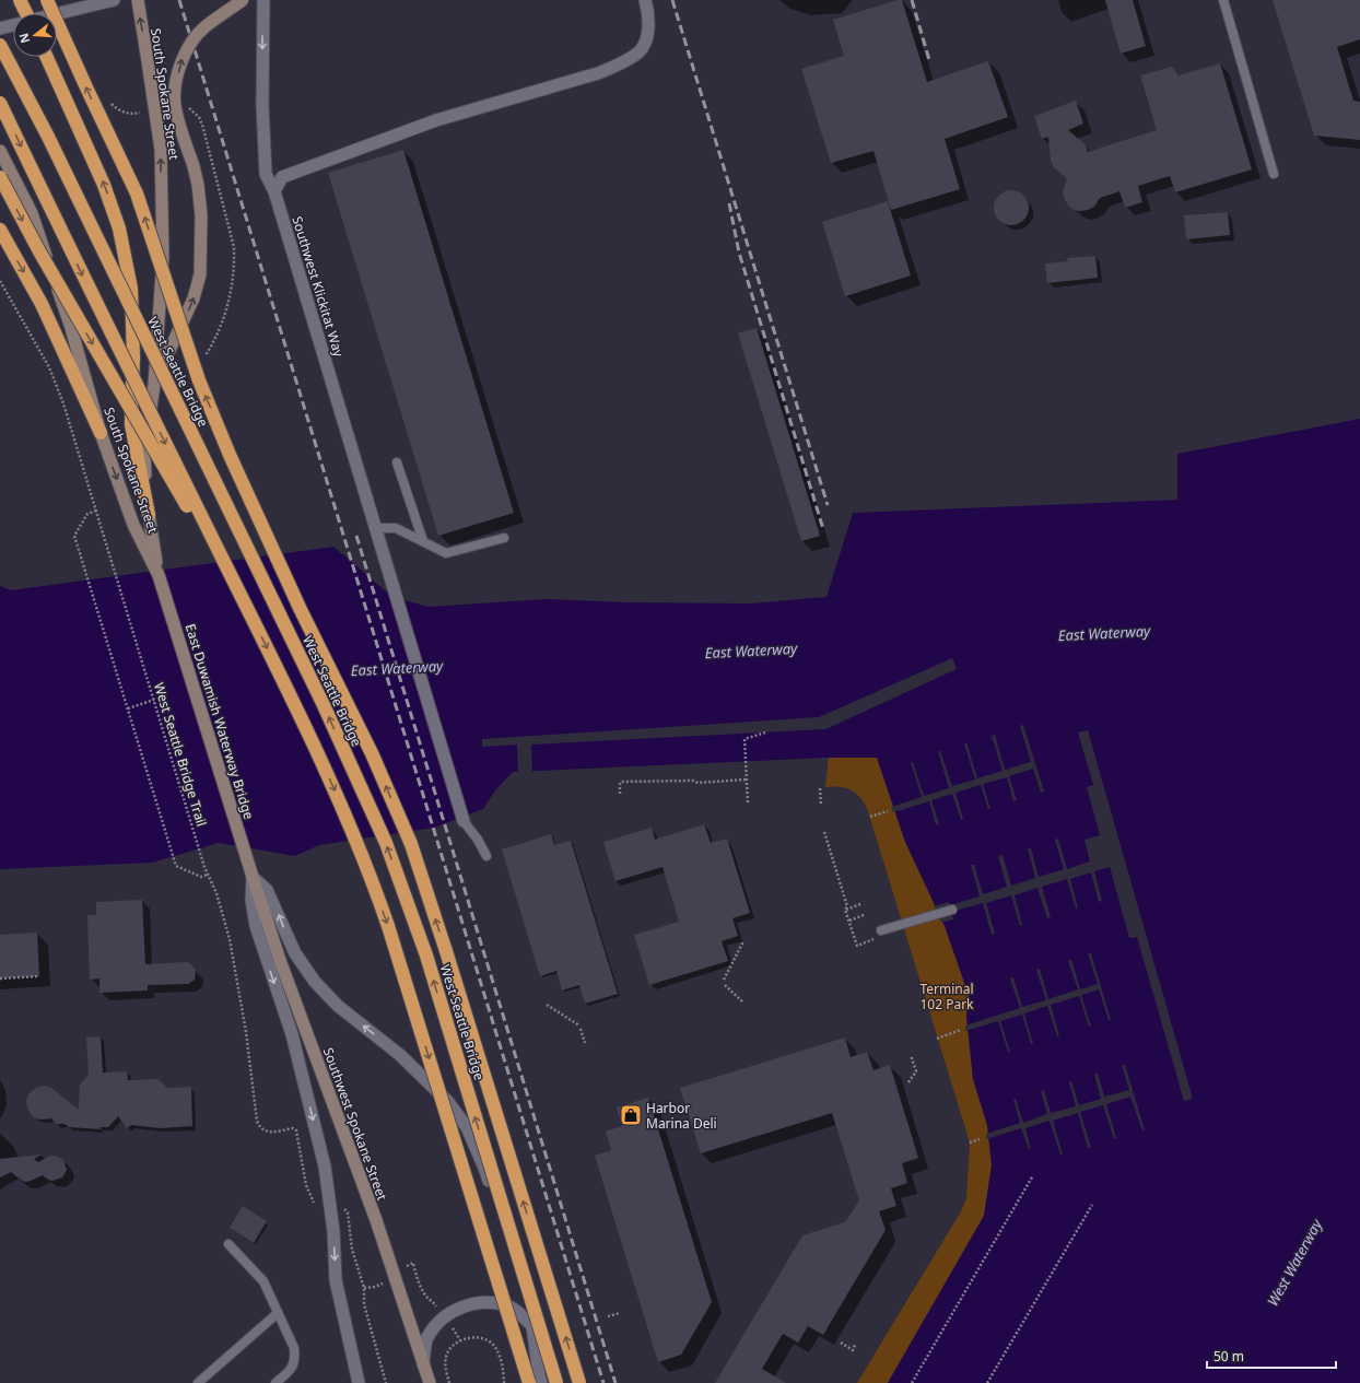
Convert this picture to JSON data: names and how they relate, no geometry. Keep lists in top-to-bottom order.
{
  "streets": {
    "highway": ["West Seattle Bridge"],
    "main road": ["South Spokane Street", "East Duwamish Waterway Bridge", "Southwest Spokane Street"],
    "street": ["Southwest Klickitat Way"],
    "path": ["West Seattle Bridge Trail"]
  },
  "crossings": [
    ["South Spokane Street", "East Duwamish Waterway Bridge"],
    ["East Duwamish Waterway Bridge", "Southwest Spokane Street"]
  ],
  "water": ["East Waterway", "West Waterway"],
  "parks": ["Terminal 102 Park"],
  "places": {
    "shop": ["Harbor Marina Deli"]
  },
  "scale_bar": "50 m",
  "north": "left"
}
